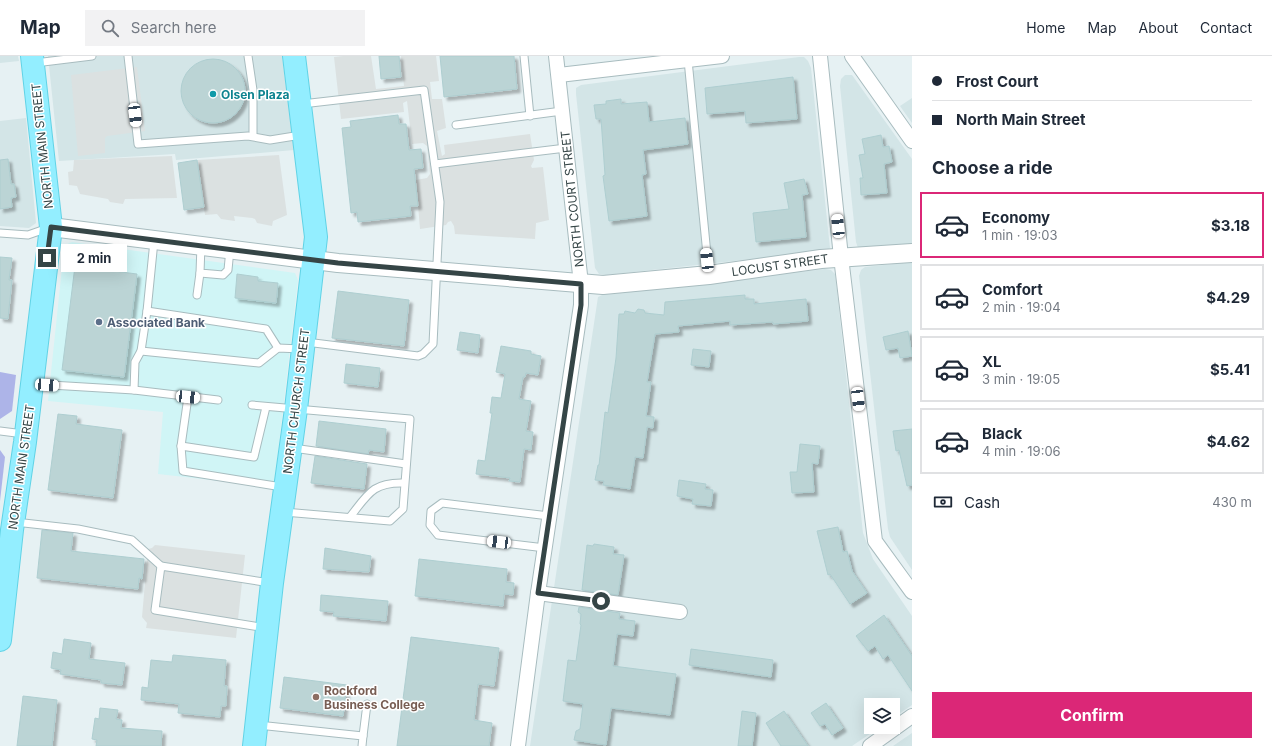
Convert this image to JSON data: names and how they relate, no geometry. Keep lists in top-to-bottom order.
{
  "streets": {
    "main road": ["NORTH MAIN STREET", "NORTH CHURCH STREET"],
    "street": ["NORTH COURT STREET", "LOCUST STREET"]
  },
  "crossings": [
    ["NORTH MAIN STREET", "LOCUST STREET"],
    ["NORTH COURT STREET", "LOCUST STREET"],
    ["LOCUST STREET", "NORTH CHURCH STREET"]
  ],
  "places": ["Olsen Plaza", "Associated Bank", "Rockford Business College"],
  "page": {
    "header": "Map",
    "search": "Search here",
    "nav": [
      "Home",
      "Map",
      "About",
      "Contact"
    ],
    "banner": ["Frost Court", "North Main Street"],
    "heading": "Choose a ride",
    "list": [
      {
        "name": "Economy",
        "note": "1 min · 19:03",
        "value": "$3.18"
      },
      {
        "name": "Comfort",
        "note": "2 min · 19:04",
        "value": "$4.29"
      },
      {
        "name": "XL",
        "note": "3 min · 19:05",
        "value": "$5.41"
      },
      {
        "name": "Black",
        "note": "4 min · 19:06",
        "value": "$4.62"
      }
    ],
    "bubble": "2 min",
    "pay": ["Cash", "430 m"],
    "buttons": "Confirm"
  }
}
